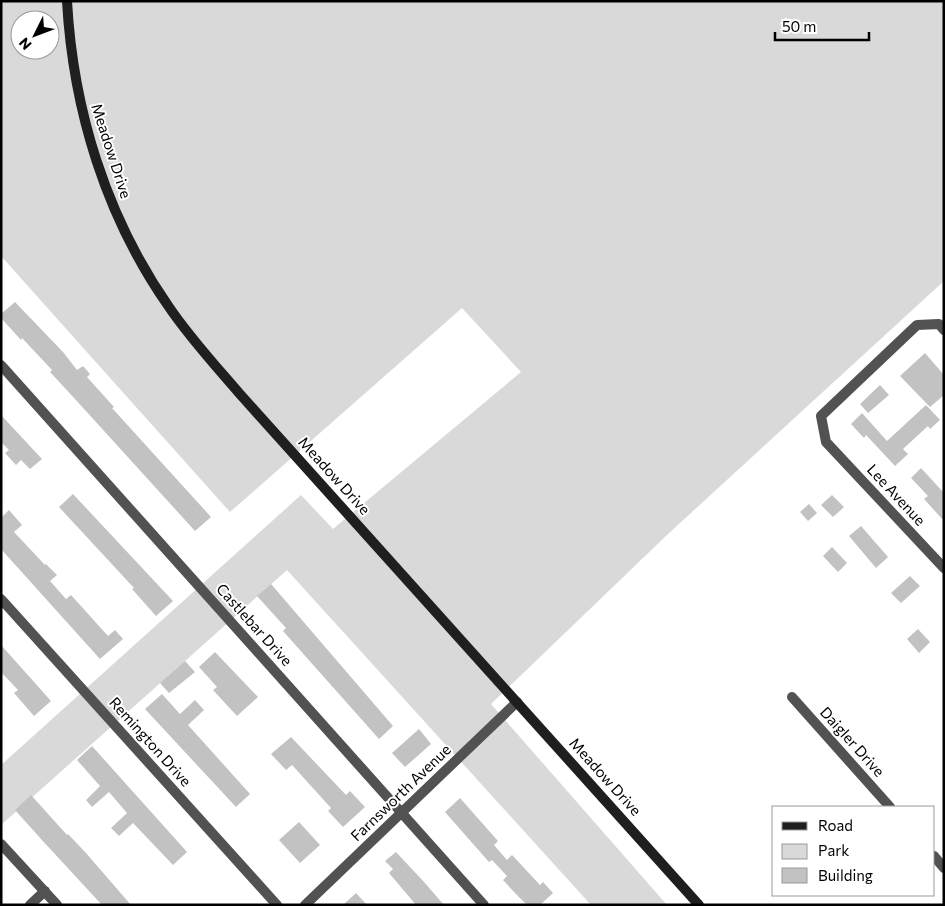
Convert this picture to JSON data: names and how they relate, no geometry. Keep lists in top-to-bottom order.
{
  "streets": {
    "street": [
      "Meadow Drive",
      "Lee Avenue",
      "Castlebar Drive",
      "Remington Drive",
      "Daigler Drive",
      "Farnsworth Avenue"
    ]
  },
  "crossings": [
    ["Meadow Drive", "Farnsworth Avenue"],
    ["Castlebar Drive", "Farnsworth Avenue"]
  ],
  "legend": ["Road", "Park", "Building"],
  "scale_bar": "50 m",
  "north": "bottom left"
}
